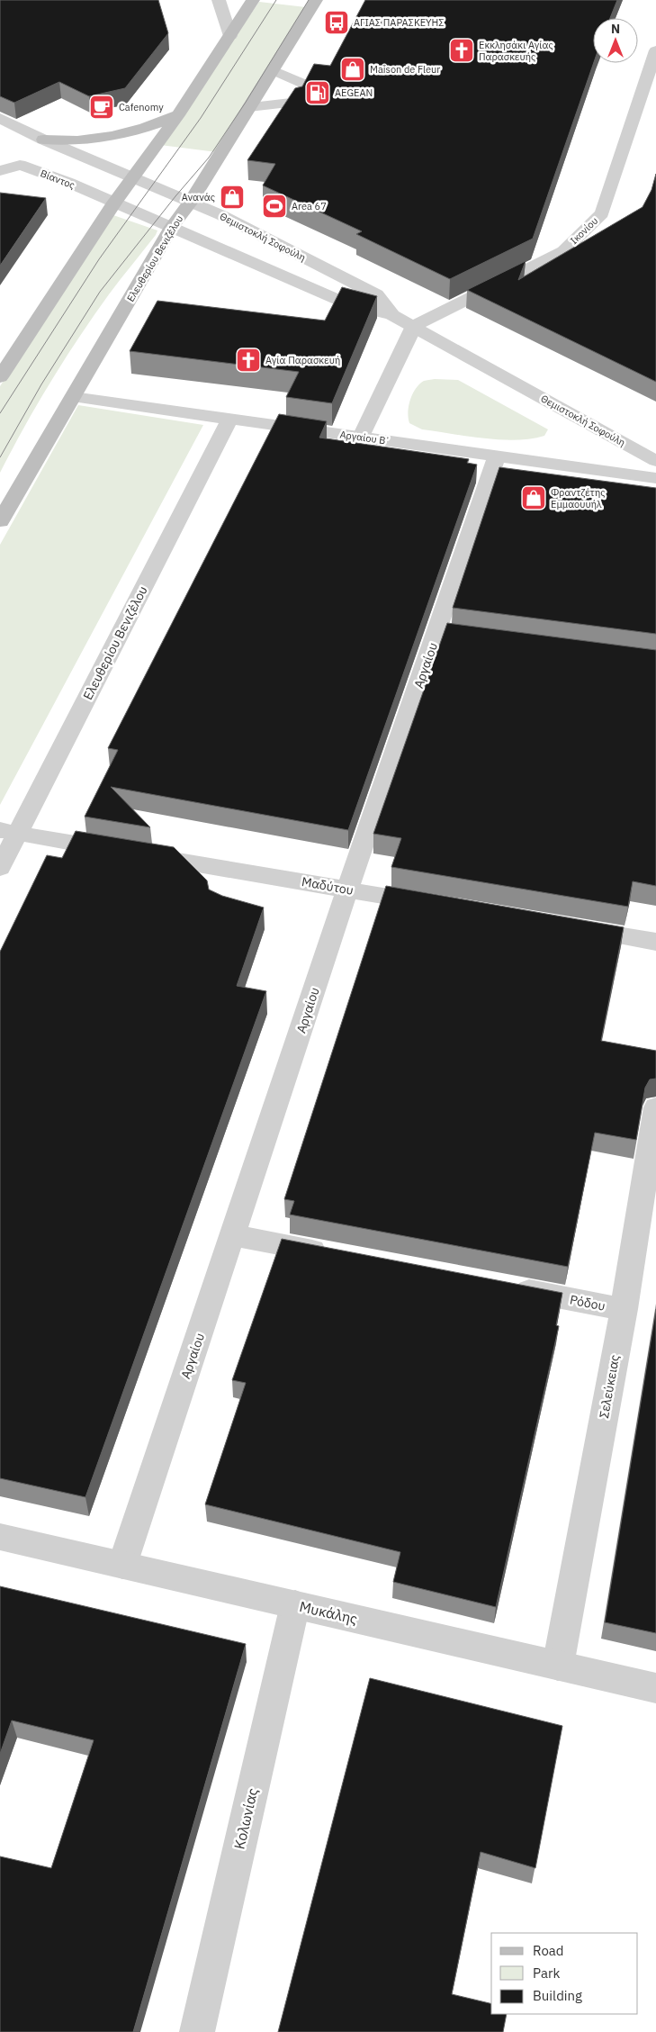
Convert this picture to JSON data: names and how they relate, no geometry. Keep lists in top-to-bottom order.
{
  "streets": {
    "main road": ["Ελευθερίου Βενιζέλου"],
    "street": [
      "Βίαντος",
      "Ικονίου",
      "Θεμιστοκλή Σοφούλη",
      "Αργαίου Β᾽",
      "Αργαίου",
      "Μαδύτου",
      "Ρόδου",
      "Σελεύκειας",
      "Μυκάλης",
      "Κολωνίας"
    ]
  },
  "crossings": [
    ["Βίαντος", "Θεμιστοκλή Σοφούλη"],
    ["Ικονίου", "Θεμιστοκλή Σοφούλη"],
    ["Θεμιστοκλή Σοφούλη", "Ελευθερίου Βενιζέλου"],
    ["Ελευθερίου Βενιζέλου", "Αργαίου Β᾽"],
    ["Ελευθερίου Βενιζέλου", "Μαδύτου"],
    ["Αργαίου Β᾽", "Αργαίου"],
    ["Αργαίου", "Μαδύτου"],
    ["Αργαίου", "Μυκάλης"],
    ["Ρόδου", "Σελεύκειας"],
    ["Σελεύκειας", "Μυκάλης"],
    ["Μυκάλης", "Κολωνίας"]
  ],
  "places": {
    "bus stop": ["ΑΓΙΑΣ ΠΑΡΑΣΚΕΥΗΣ"],
    "church": ["Εκκλησάκι Αγίας Παρασκευής", "Αγία Παρασκευή"],
    "shop": ["Maison de Fleur", "Ανανάς", "Φραντζέτης Εμμαουυήλ"],
    "fuel station": ["AEGEAN"],
    "cafe": ["Cafenomy"],
    "sports": ["Area 67"]
  },
  "legend": ["Road", "Park", "Building"],
  "north": "top"
}
